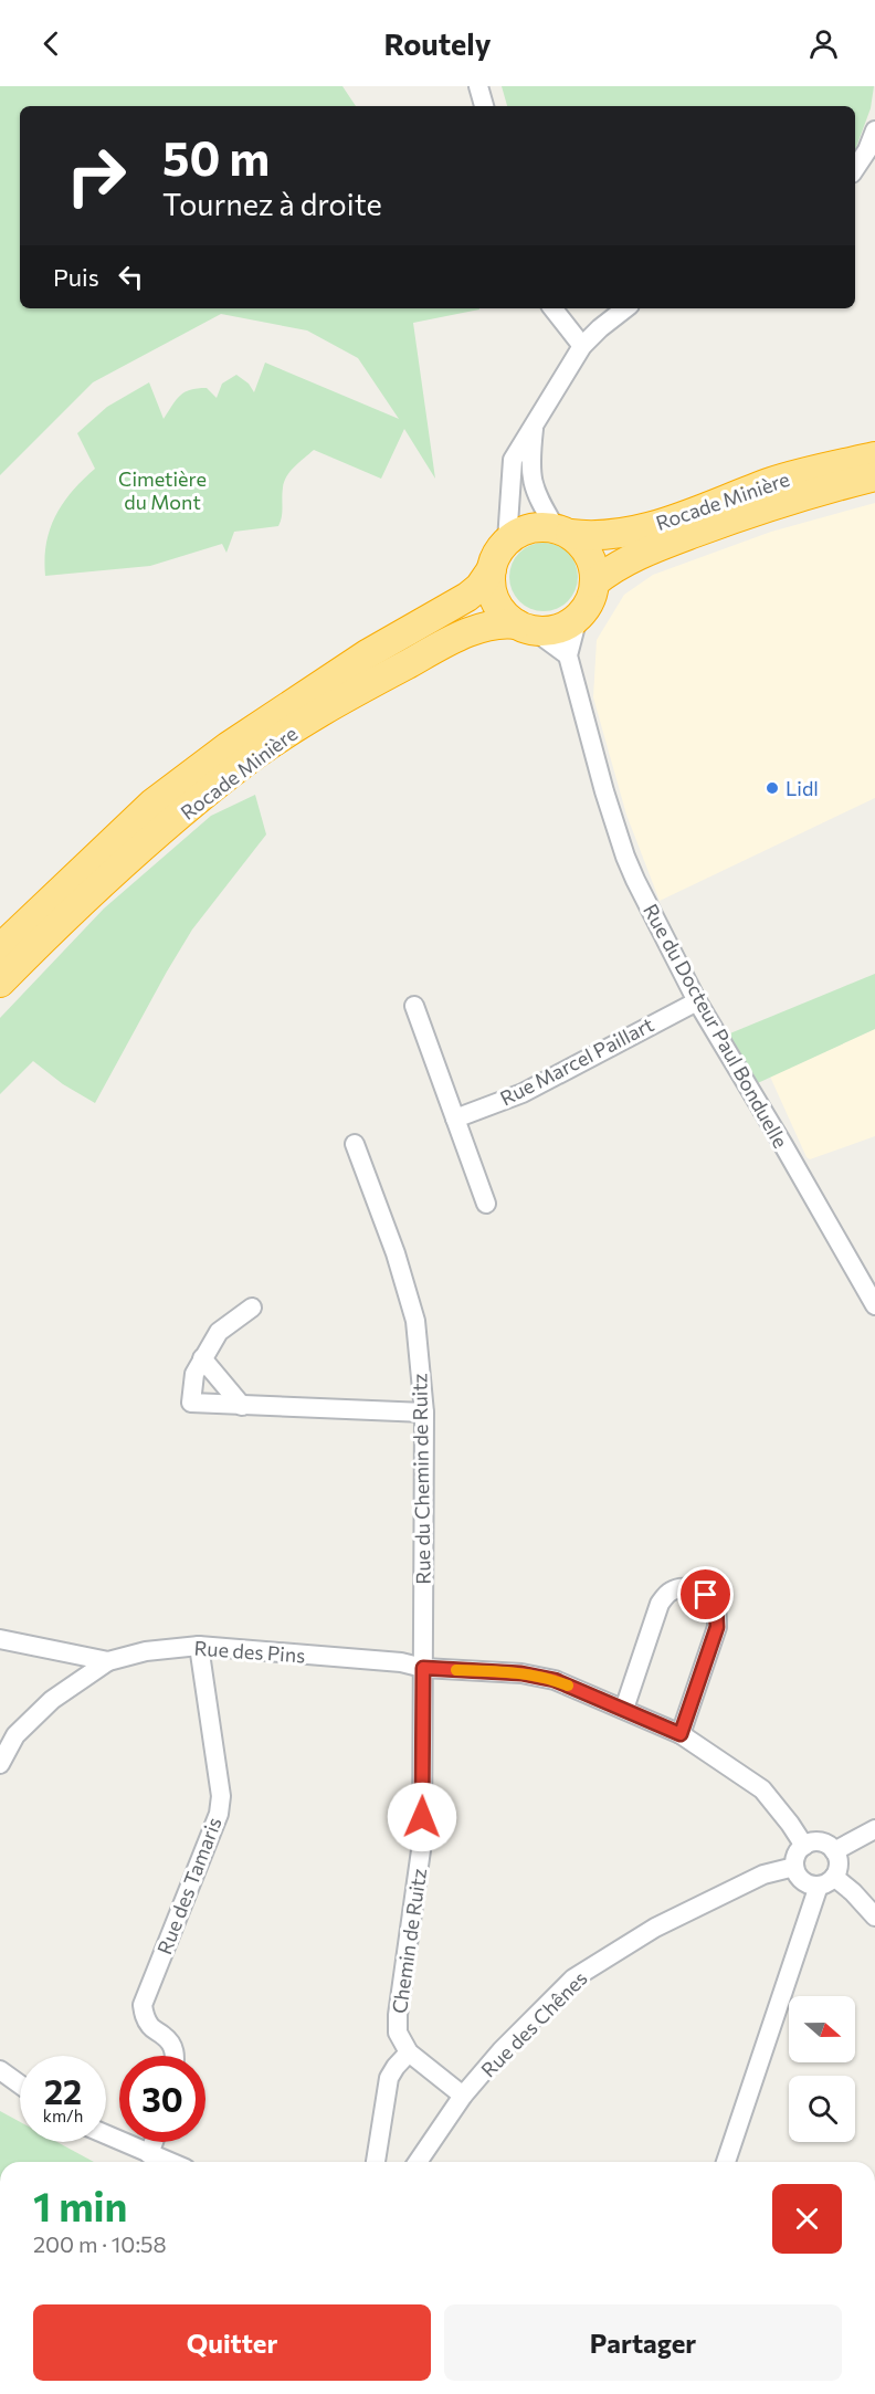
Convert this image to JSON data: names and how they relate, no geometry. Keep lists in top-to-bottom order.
{
  "streets": {
    "highway": ["Rocade Minière"],
    "street": [
      "Rue du Docteur Paul Bonduelle",
      "Rue Marcel Paillart",
      "Rue du Chemin de Ruitz",
      "Rue des Pins",
      "Rue des Tamaris",
      "Chemin de Ruitz",
      "Rue des Chênes"
    ]
  },
  "crossings": [
    ["Rue du Docteur Paul Bonduelle", "Rue Marcel Paillart"],
    ["Rue du Chemin de Ruitz", "Rue des Pins"],
    ["Rue du Chemin de Ruitz", "Chemin de Ruitz"],
    ["Rue des Pins", "Rue des Tamaris"],
    ["Rue des Pins", "Chemin de Ruitz"],
    ["Rue des Pins", "Rue des Chênes"]
  ],
  "parks": ["Cimetière du Mont"],
  "places": ["Lidl"],
  "north": "right",
  "page": {
    "header": "Routely",
    "turn": ["50 m", "Tournez à droite"],
    "then": "Puis",
    "speed": "22 km/h",
    "limit": "30",
    "heading": ["1 min", "200 m · 10:58"],
    "buttons": ["Quitter", "Partager"]
  }
}
